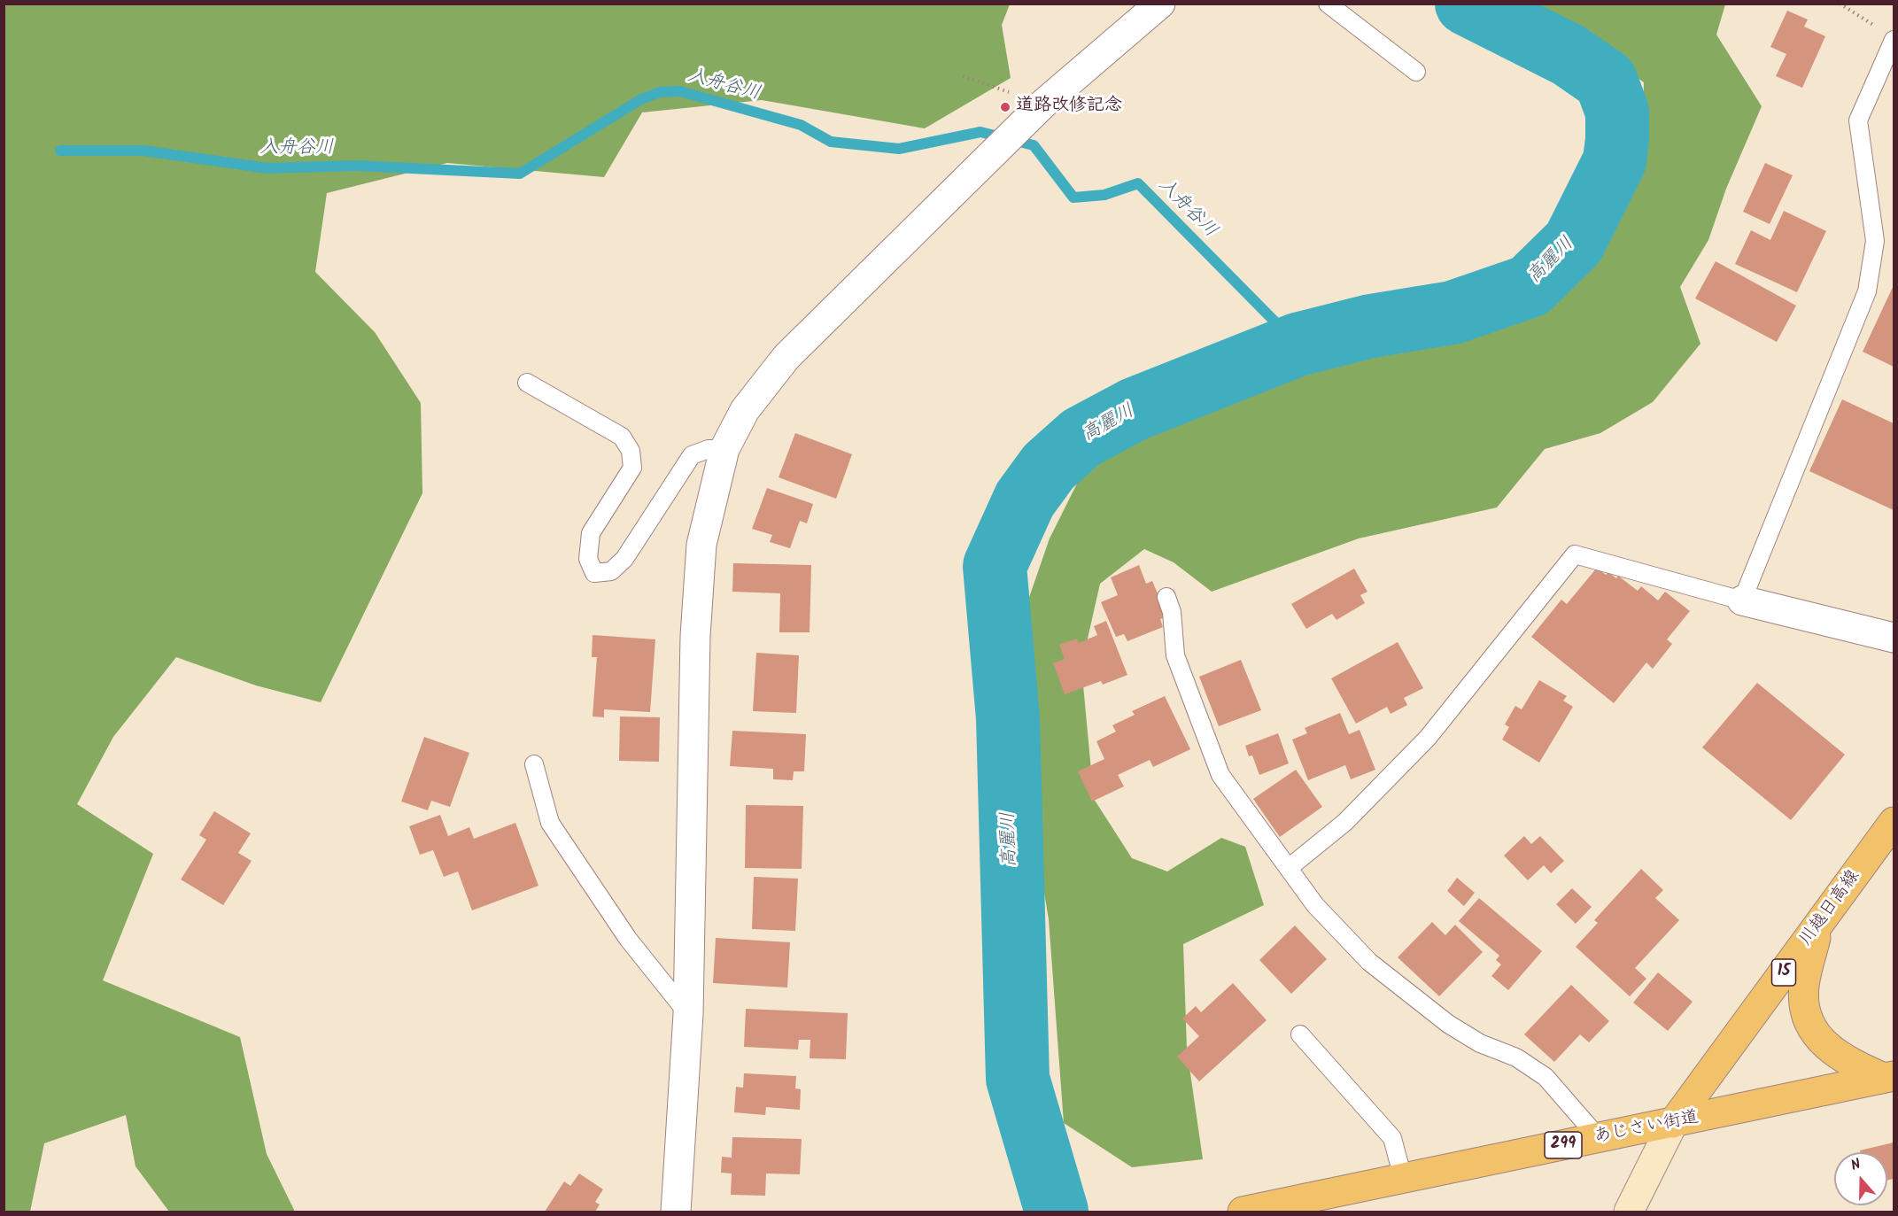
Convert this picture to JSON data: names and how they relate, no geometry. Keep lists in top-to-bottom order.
{
  "streets": {
    "main road": [
      "川越日高線",
      "15",
      "あじさい街道",
      "299"
    ]
  },
  "crossings": [
    ["川越日高線", "あじさい街道"]
  ],
  "water": ["入舟谷川", "高麗川"],
  "places": ["道路改修記念"],
  "north": "top"
}
